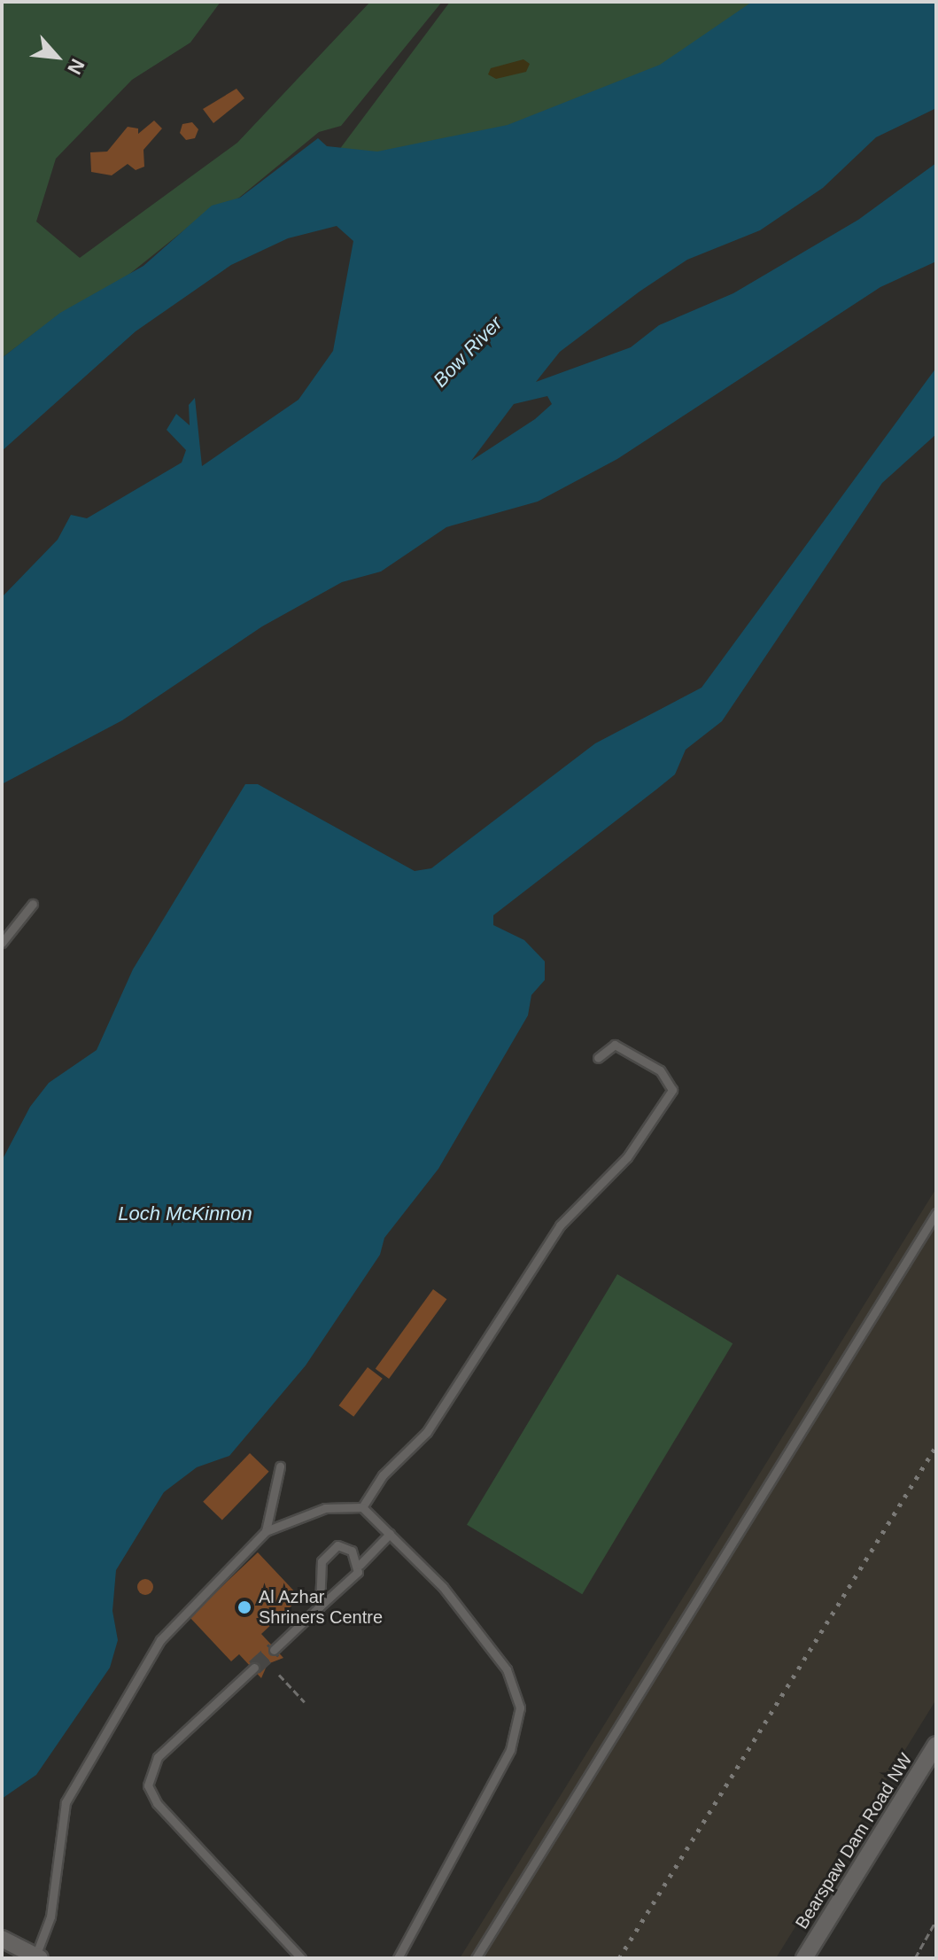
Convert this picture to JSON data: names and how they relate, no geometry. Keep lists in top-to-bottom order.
{
  "streets": {
    "street": ["Bearspaw Dam Road NW"]
  },
  "water": ["Bow River", "Loch McKinnon"],
  "places": ["Al Azhar Shriners Centre"],
  "north": "bottom right"
}
